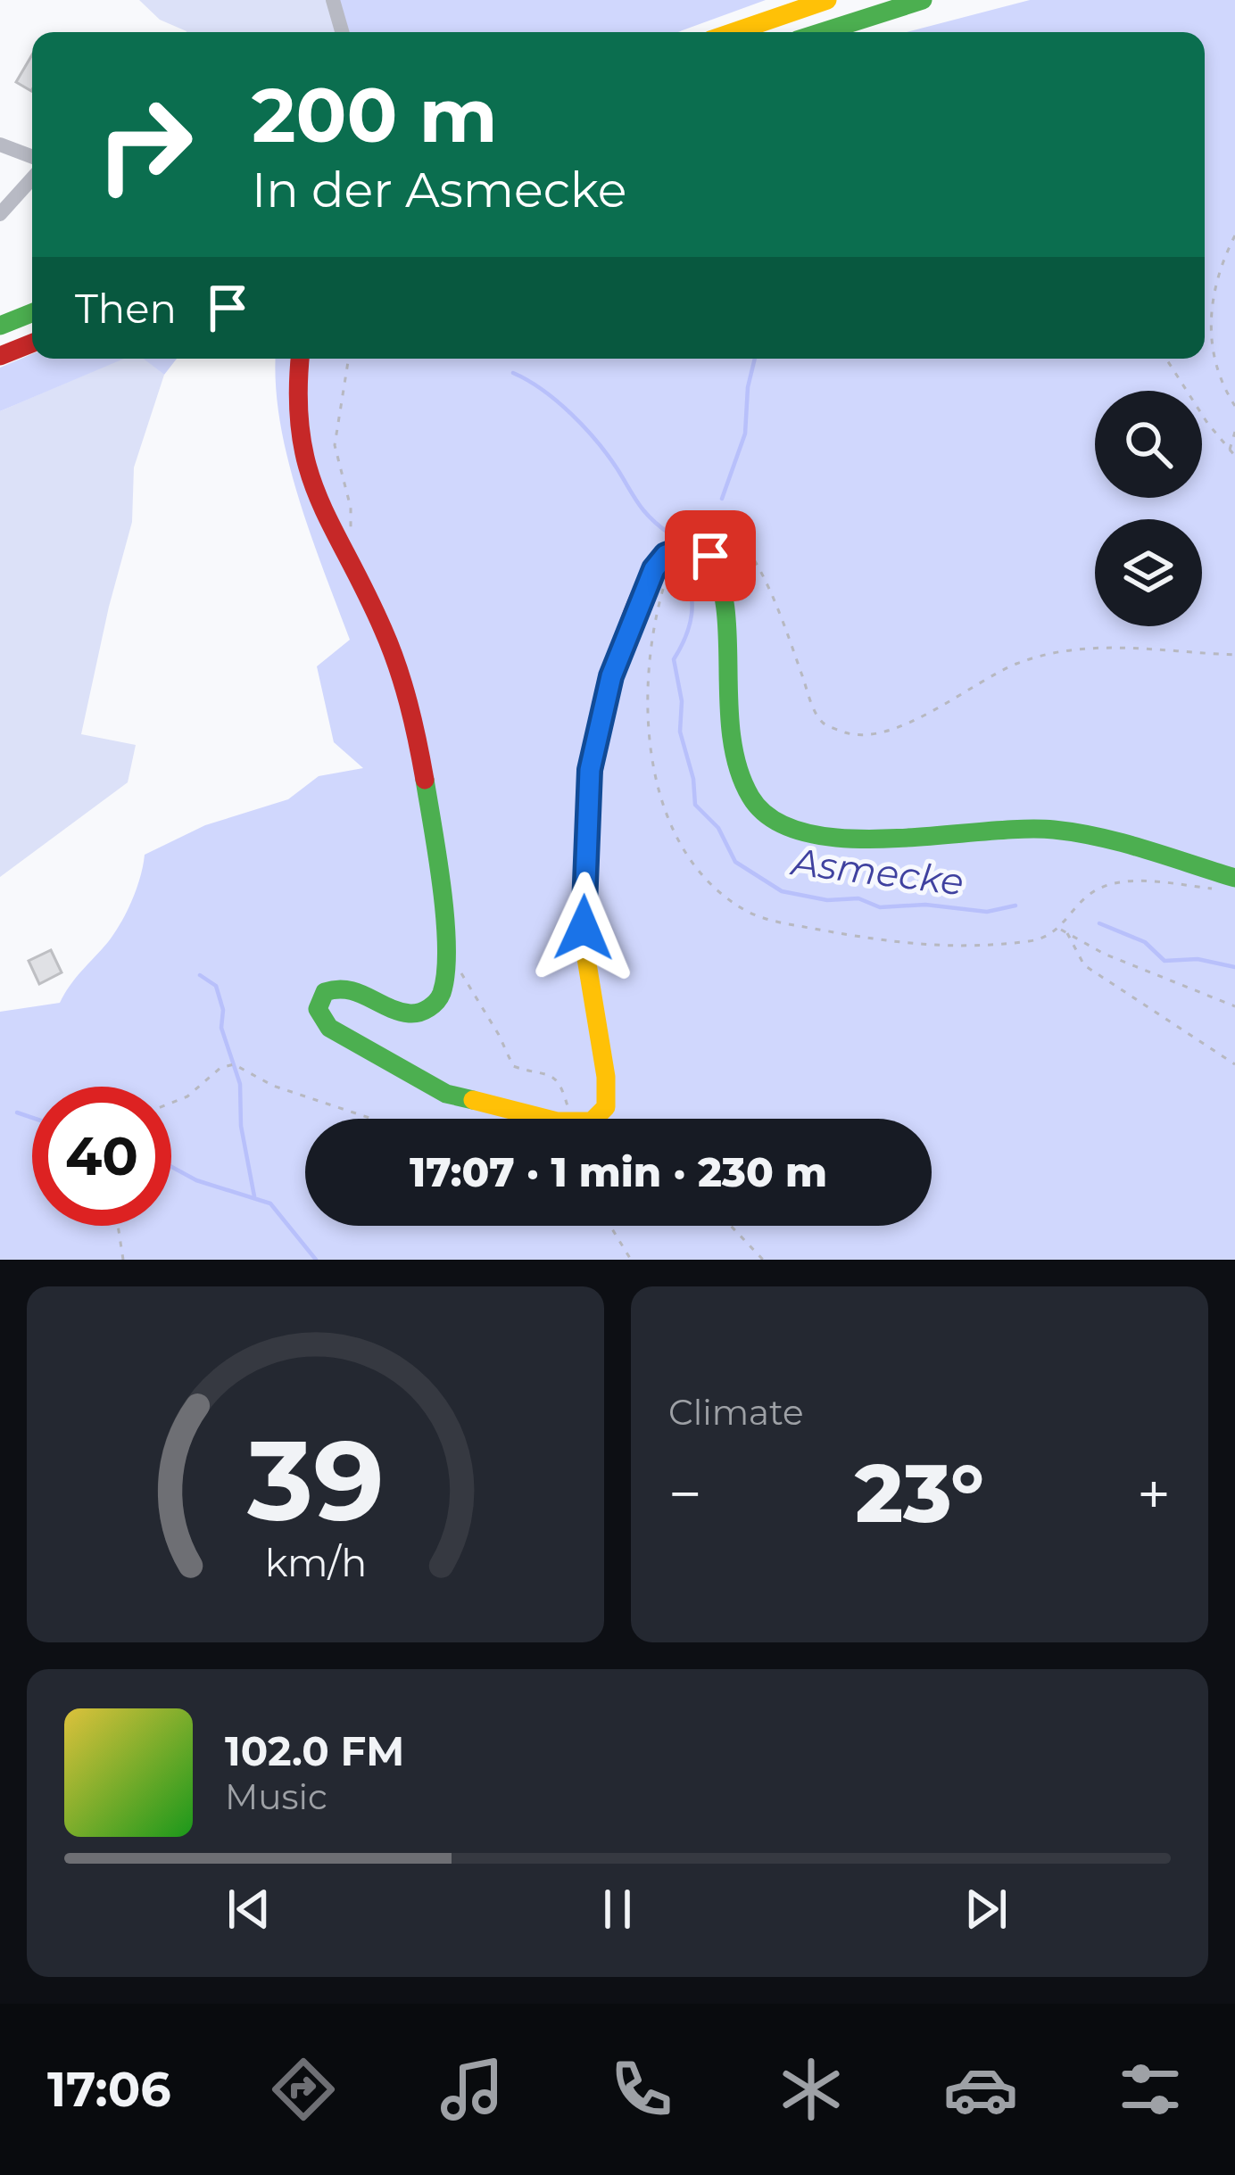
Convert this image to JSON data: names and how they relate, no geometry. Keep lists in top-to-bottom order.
{
  "water": ["Asmecke"],
  "page": {
    "turn": ["200 m", "In der Asmecke"],
    "then": "Then",
    "limit": "40",
    "trip": "17:07 · 1 min · 230 m",
    "tile": "Climate",
    "heat": ["−", "23°", "+"],
    "song": ["102.0 FM", "Music"],
    "tabs": "17:06",
    "gauge": ["39", "km/h"]
  }
}
